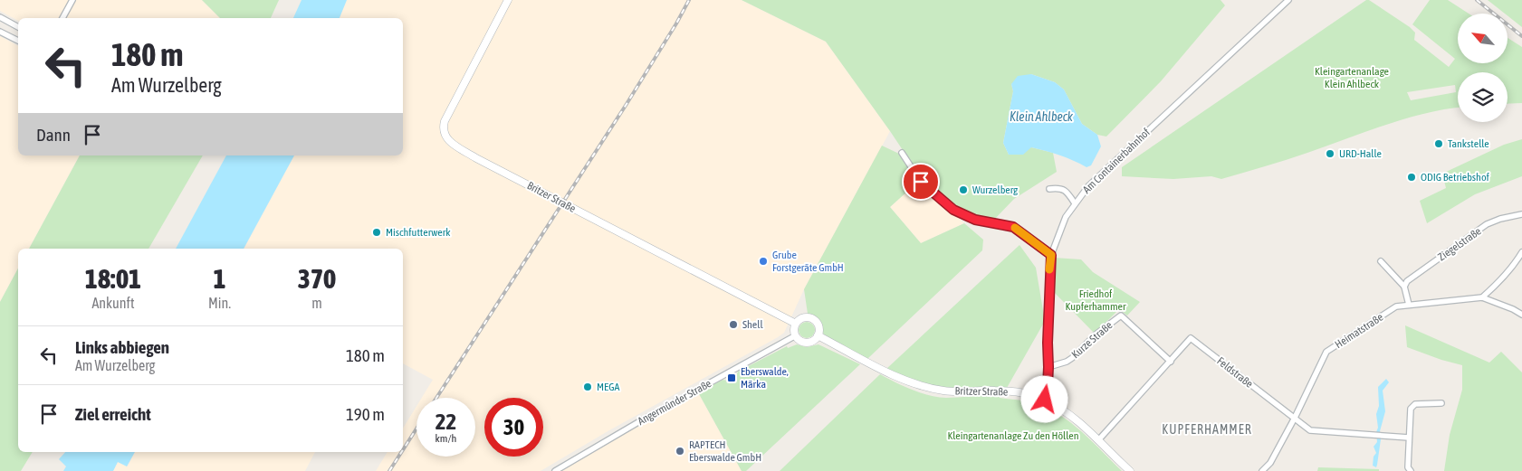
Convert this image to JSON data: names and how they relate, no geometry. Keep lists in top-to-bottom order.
{
  "streets": {
    "main road": ["Britzer Straße"],
    "street": [
      "Am Containerbahnhof",
      "Ziegelstraße",
      "Heimatstraße",
      "Kurze Straße",
      "Feldstraße",
      "Angermünder Straße"
    ]
  },
  "crossings": [
    ["Am Containerbahnhof", "Britzer Straße"],
    ["Am Containerbahnhof", "Kurze Straße"],
    ["Britzer Straße", "Feldstraße"],
    ["Britzer Straße", "Angermünder Straße"],
    ["Heimatstraße", "Feldstraße"],
    ["Kurze Straße", "Feldstraße"]
  ],
  "districts": ["KUPFERHAMMER"],
  "water": ["Klein Ahlbeck"],
  "parks": ["Kleingartenanlage Klein Ahlbeck", "Friedhof Kupferhammer", "Kleingartenanlage Zu den Höllen"],
  "places": {
    "other": [
      "Tankstelle",
      "URD-Halle",
      "ODIG Betriebshof",
      "Wurzelberg",
      "Mischfutterwerk",
      "Grube Forstgeräte GmbH",
      "Shell",
      "MEGA",
      "RAPTECH Eberswalde GmbH"
    ],
    "transit": ["Eberswalde, Märka"]
  },
  "north": "top left",
  "page": {
    "turn": ["180 m", "Am Wurzelberg"],
    "then": "Dann",
    "eta": [
      "18:01",
      "Ankunft",
      "1",
      "Min.",
      "370",
      "m"
    ],
    "list": [
      {
        "name": "Links abbiegen",
        "note": "Am Wurzelberg",
        "value": "180 m"
      },
      {
        "name": "Ziel erreicht",
        "value": "190 m"
      }
    ],
    "speed": "22 km/h",
    "limit": "30"
  }
}
